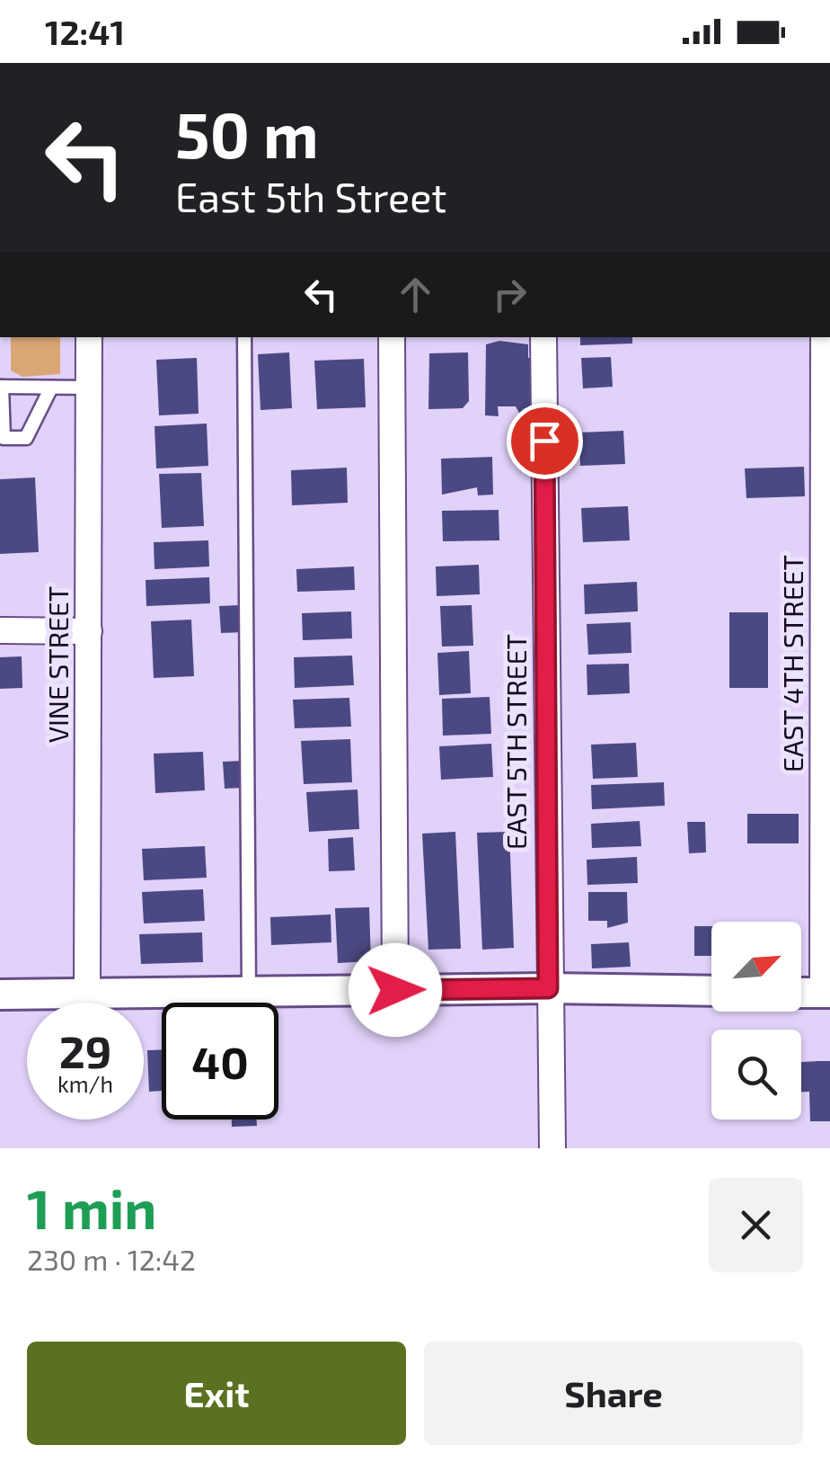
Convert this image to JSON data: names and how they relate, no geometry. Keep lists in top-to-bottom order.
{
  "streets": {
    "street": ["EAST 4TH STREET", "VINE STREET", "EAST 5TH STREET"]
  },
  "north": "top right",
  "page": {
    "status": "12:41",
    "turn": ["50 m", "East 5th Street"],
    "speed": "29 km/h",
    "limit": "40",
    "heading": ["1 min", "230 m · 12:42"],
    "buttons": ["Exit", "Share"]
  }
}
